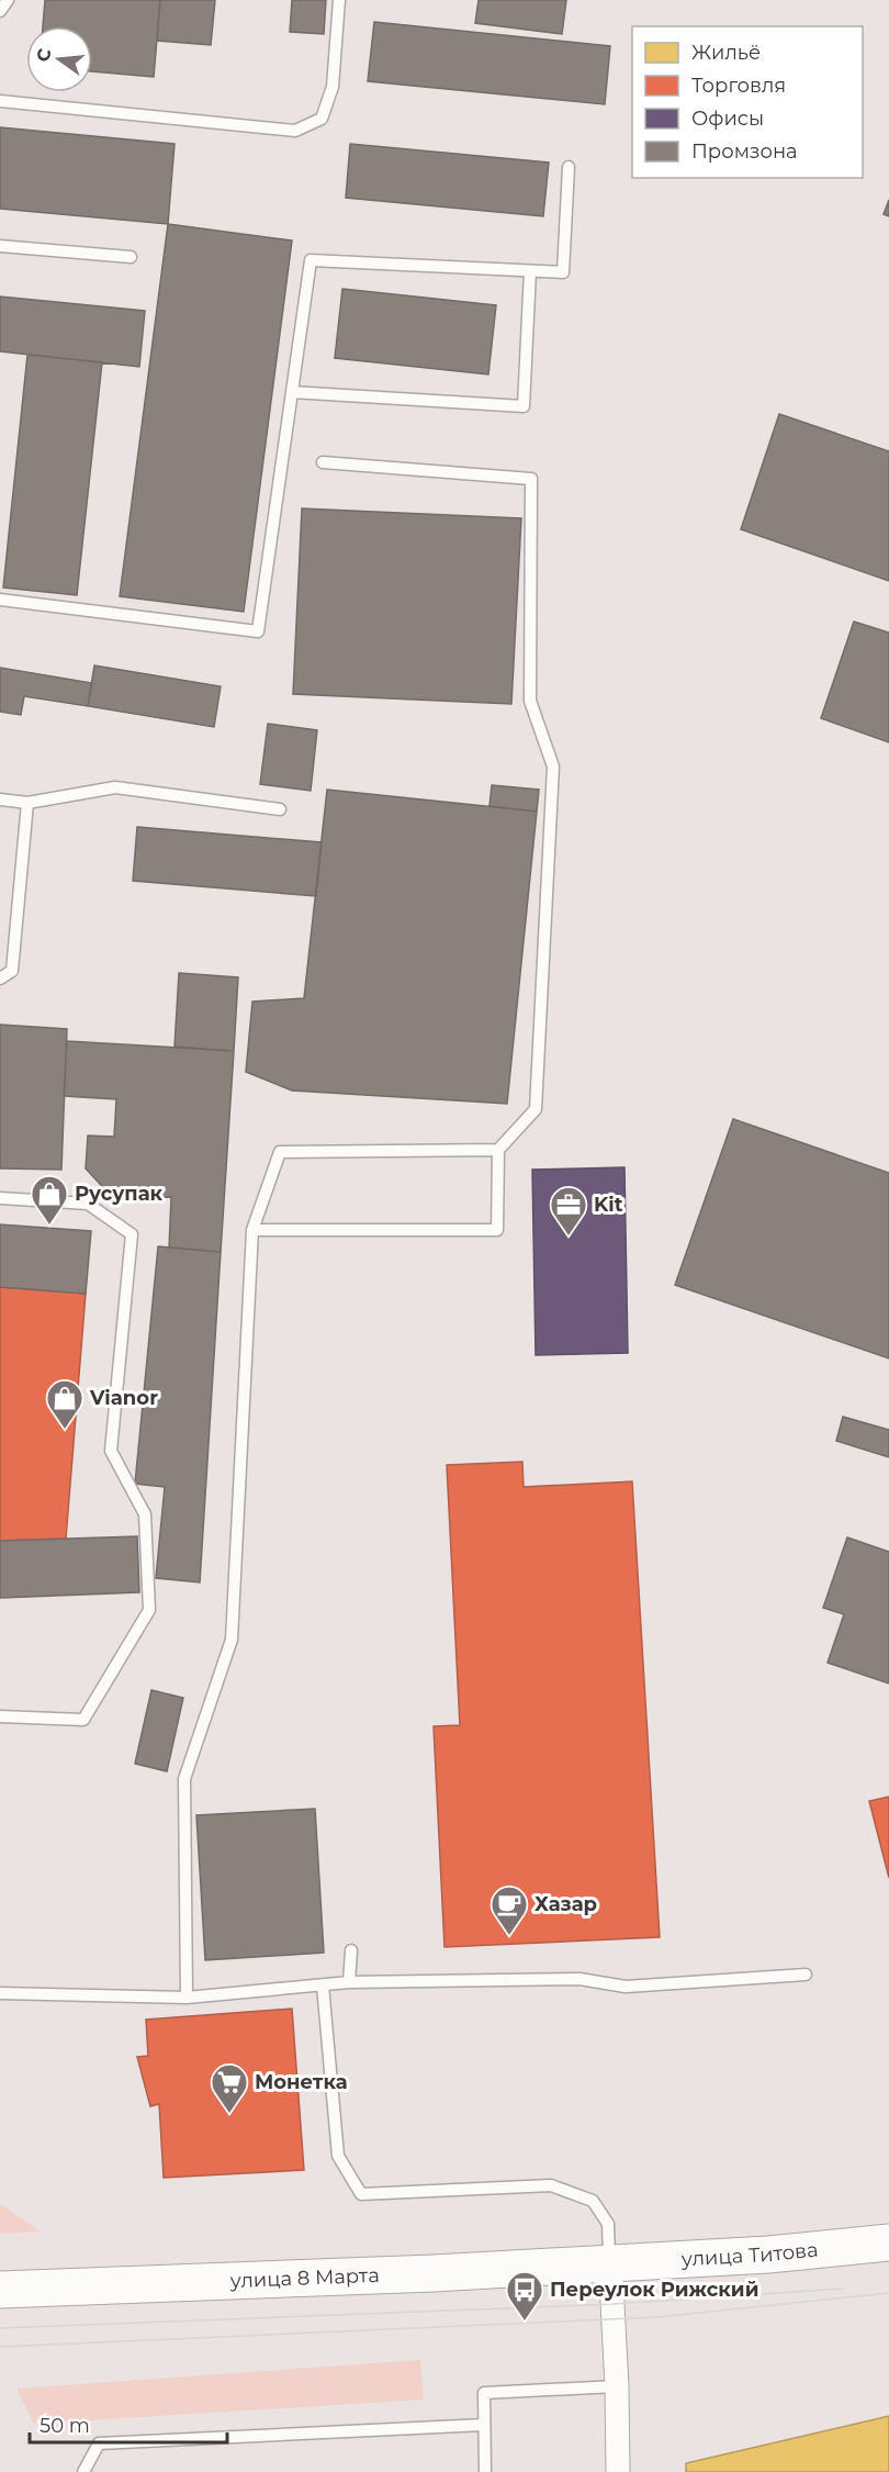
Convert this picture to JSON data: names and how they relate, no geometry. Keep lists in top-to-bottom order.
{
  "streets": {
    "main road": ["улица Титова", "улица 8 Марта"]
  },
  "crossings": [
    ["улица Титова", "улица 8 Марта"]
  ],
  "places": {
    "shop": ["Русупак", "Vianor"],
    "office": ["Kit"],
    "cafe": ["Хазар"],
    "supermarket": ["Монетка"],
    "bus stop": ["Переулок Рижский"]
  },
  "legend": [
    "Жильё",
    "Торговля",
    "Офисы",
    "Промзона"
  ],
  "scale_bar": "50 m",
  "north": "left"
}
